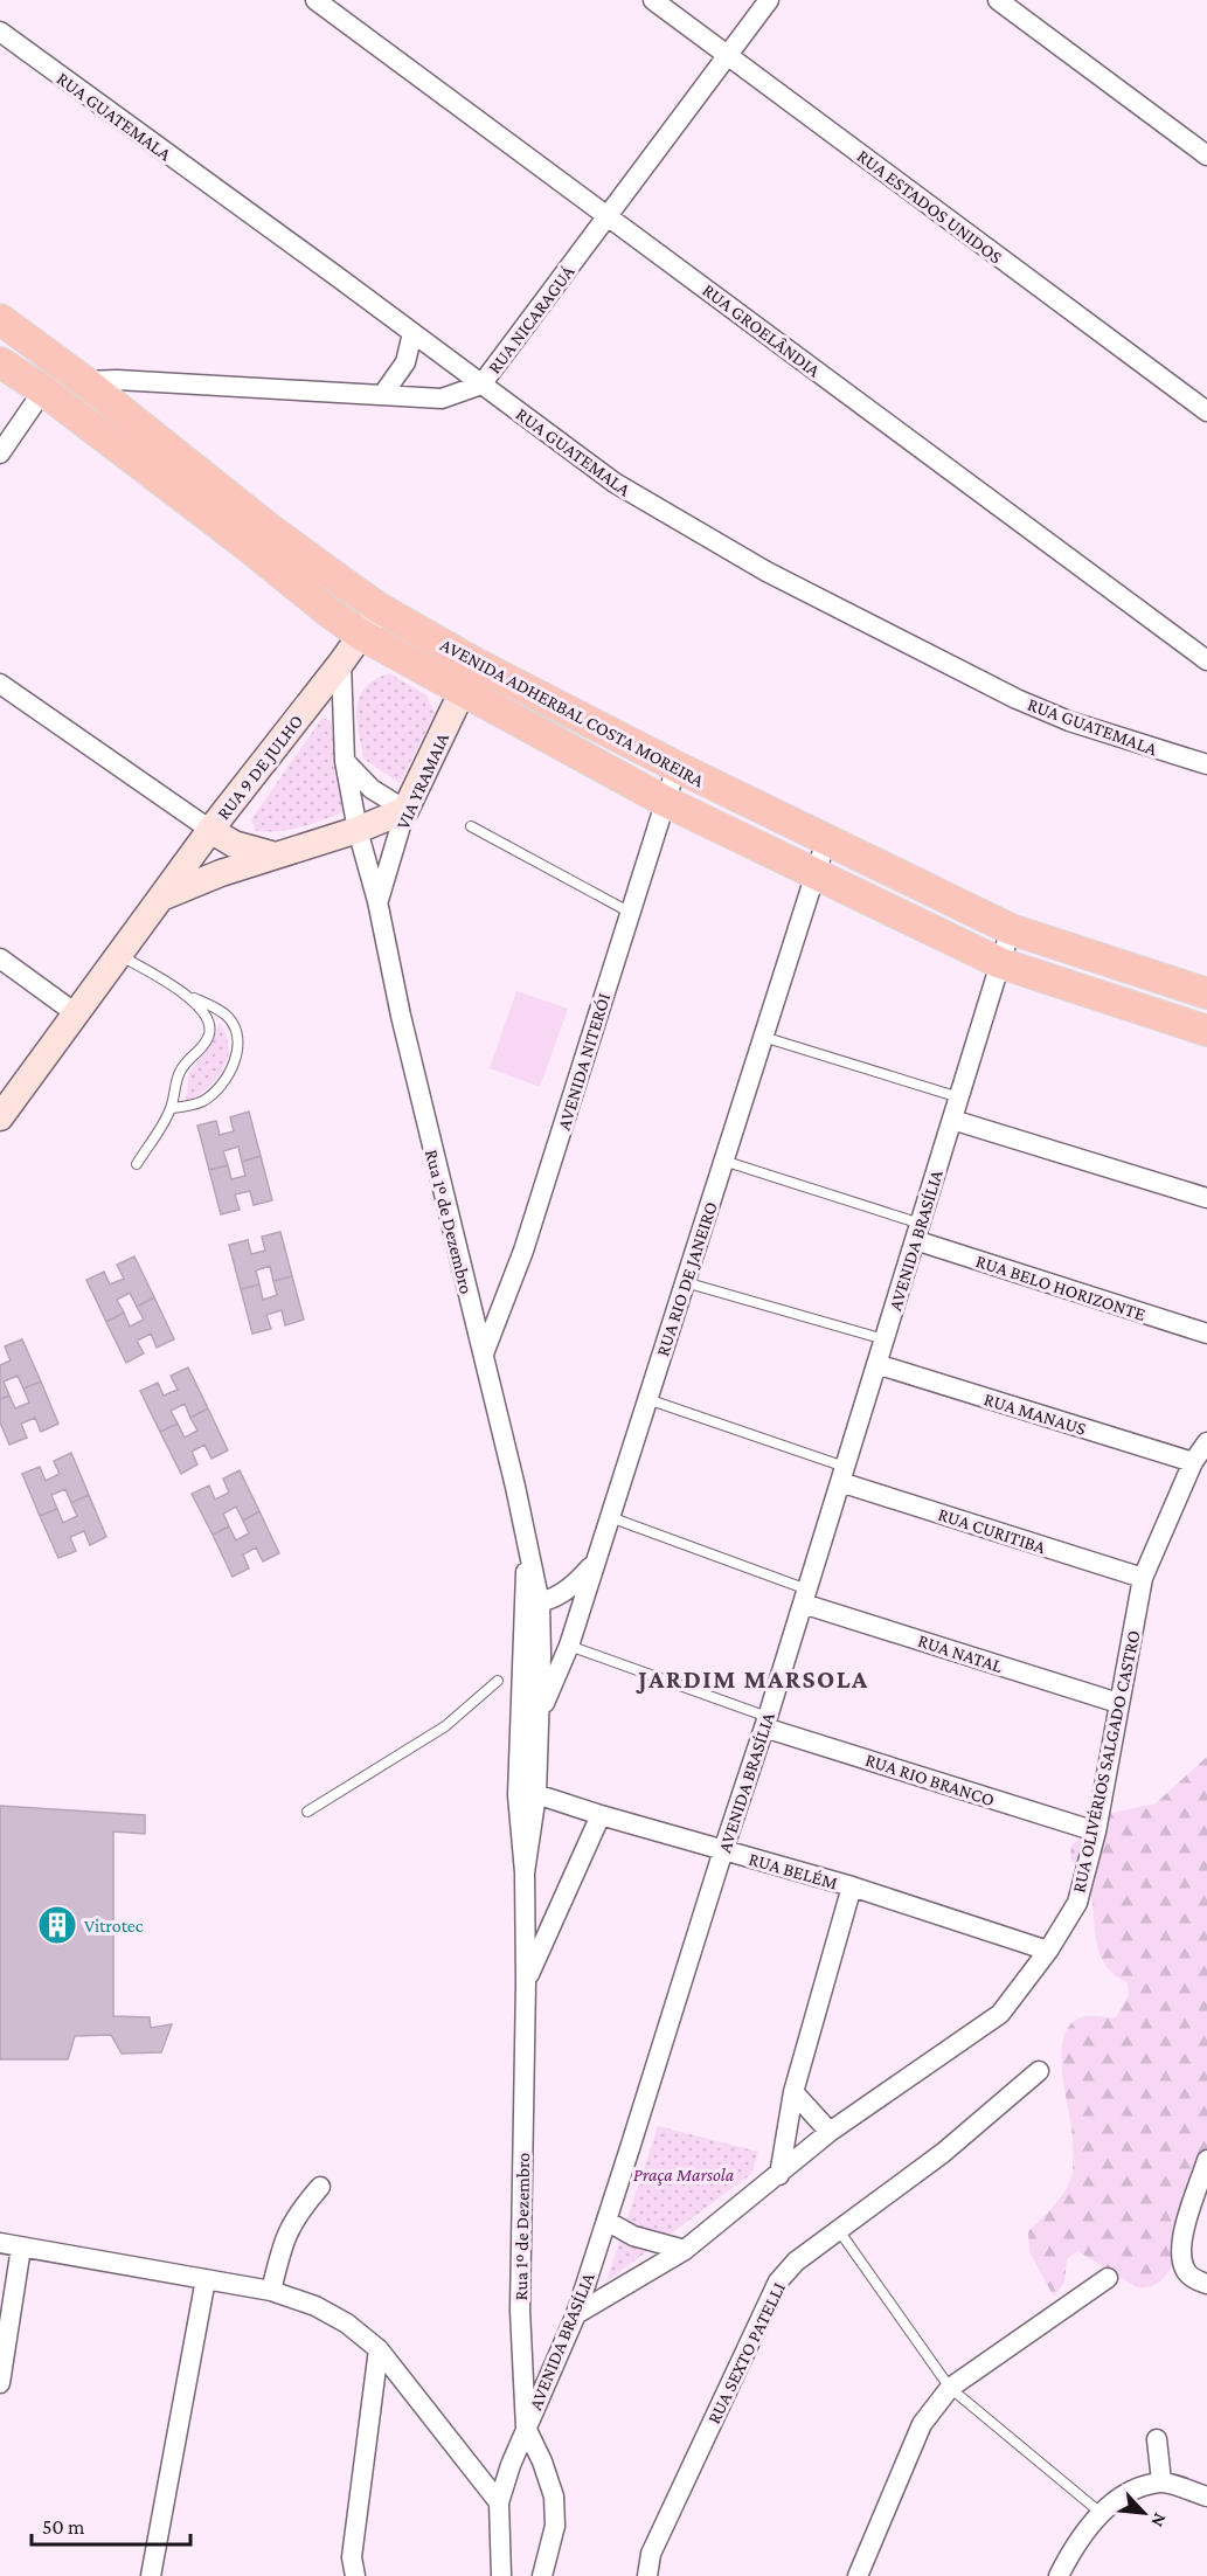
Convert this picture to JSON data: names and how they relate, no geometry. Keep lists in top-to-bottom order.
{
  "streets": {
    "main road": ["AVENIDA ADHERBAL COSTA MOREIRA", "RUA 9 DE JULHO", "VIA YRAMAIA"],
    "street": [
      "RUA GUATEMALA",
      "RUA ESTADOS UNIDOS",
      "RUA NICARAGUÁ",
      "RUA GROELÂNDIA",
      "AVENIDA NITERÓI",
      "Rua 1º de Dezembro",
      "AVENIDA BRASÍLIA",
      "RUA RIO DE JANEIRO",
      "RUA BELO HORIZONTE",
      "RUA MANAUS",
      "RUA CURITIBA",
      "RUA NATAL",
      "RUA OLIVÉRIOS SALGADO CASTRO",
      "RUA RIO BRANCO",
      "RUA BELÉM",
      "RUA SEXTO PATELLI"
    ]
  },
  "crossings": [
    ["RUA GUATEMALA", "RUA NICARAGUÁ"],
    ["RUA ESTADOS UNIDOS", "RUA NICARAGUÁ"],
    ["RUA NICARAGUÁ", "RUA GROELÂNDIA"],
    ["RUA NICARAGUÁ", "AVENIDA ADHERBAL COSTA MOREIRA"],
    ["AVENIDA ADHERBAL COSTA MOREIRA", "RUA 9 DE JULHO"],
    ["AVENIDA ADHERBAL COSTA MOREIRA", "VIA YRAMAIA"],
    ["AVENIDA ADHERBAL COSTA MOREIRA", "AVENIDA NITERÓI"],
    ["AVENIDA ADHERBAL COSTA MOREIRA", "AVENIDA BRASÍLIA"],
    ["AVENIDA ADHERBAL COSTA MOREIRA", "RUA RIO DE JANEIRO"],
    ["RUA 9 DE JULHO", "Rua 1º de Dezembro"],
    ["VIA YRAMAIA", "Rua 1º de Dezembro"],
    ["AVENIDA NITERÓI", "Rua 1º de Dezembro"],
    ["Rua 1º de Dezembro", "AVENIDA BRASÍLIA"],
    ["Rua 1º de Dezembro", "RUA RIO DE JANEIRO"],
    ["Rua 1º de Dezembro", "RUA BELÉM"],
    ["AVENIDA BRASÍLIA", "RUA BELO HORIZONTE"],
    ["AVENIDA BRASÍLIA", "RUA MANAUS"],
    ["AVENIDA BRASÍLIA", "RUA CURITIBA"],
    ["AVENIDA BRASÍLIA", "RUA NATAL"],
    ["AVENIDA BRASÍLIA", "RUA OLIVÉRIOS SALGADO CASTRO"],
    ["AVENIDA BRASÍLIA", "RUA RIO BRANCO"],
    ["AVENIDA BRASÍLIA", "RUA BELÉM"],
    ["RUA MANAUS", "RUA OLIVÉRIOS SALGADO CASTRO"],
    ["RUA CURITIBA", "RUA OLIVÉRIOS SALGADO CASTRO"],
    ["RUA NATAL", "RUA OLIVÉRIOS SALGADO CASTRO"],
    ["RUA OLIVÉRIOS SALGADO CASTRO", "RUA RIO BRANCO"],
    ["RUA OLIVÉRIOS SALGADO CASTRO", "RUA BELÉM"]
  ],
  "districts": ["JARDIM MARSOLA"],
  "parks": ["Praça Marsola"],
  "places": {
    "building": ["Vitrotec"]
  },
  "scale_bar": "50 m",
  "north": "bottom right"
}
